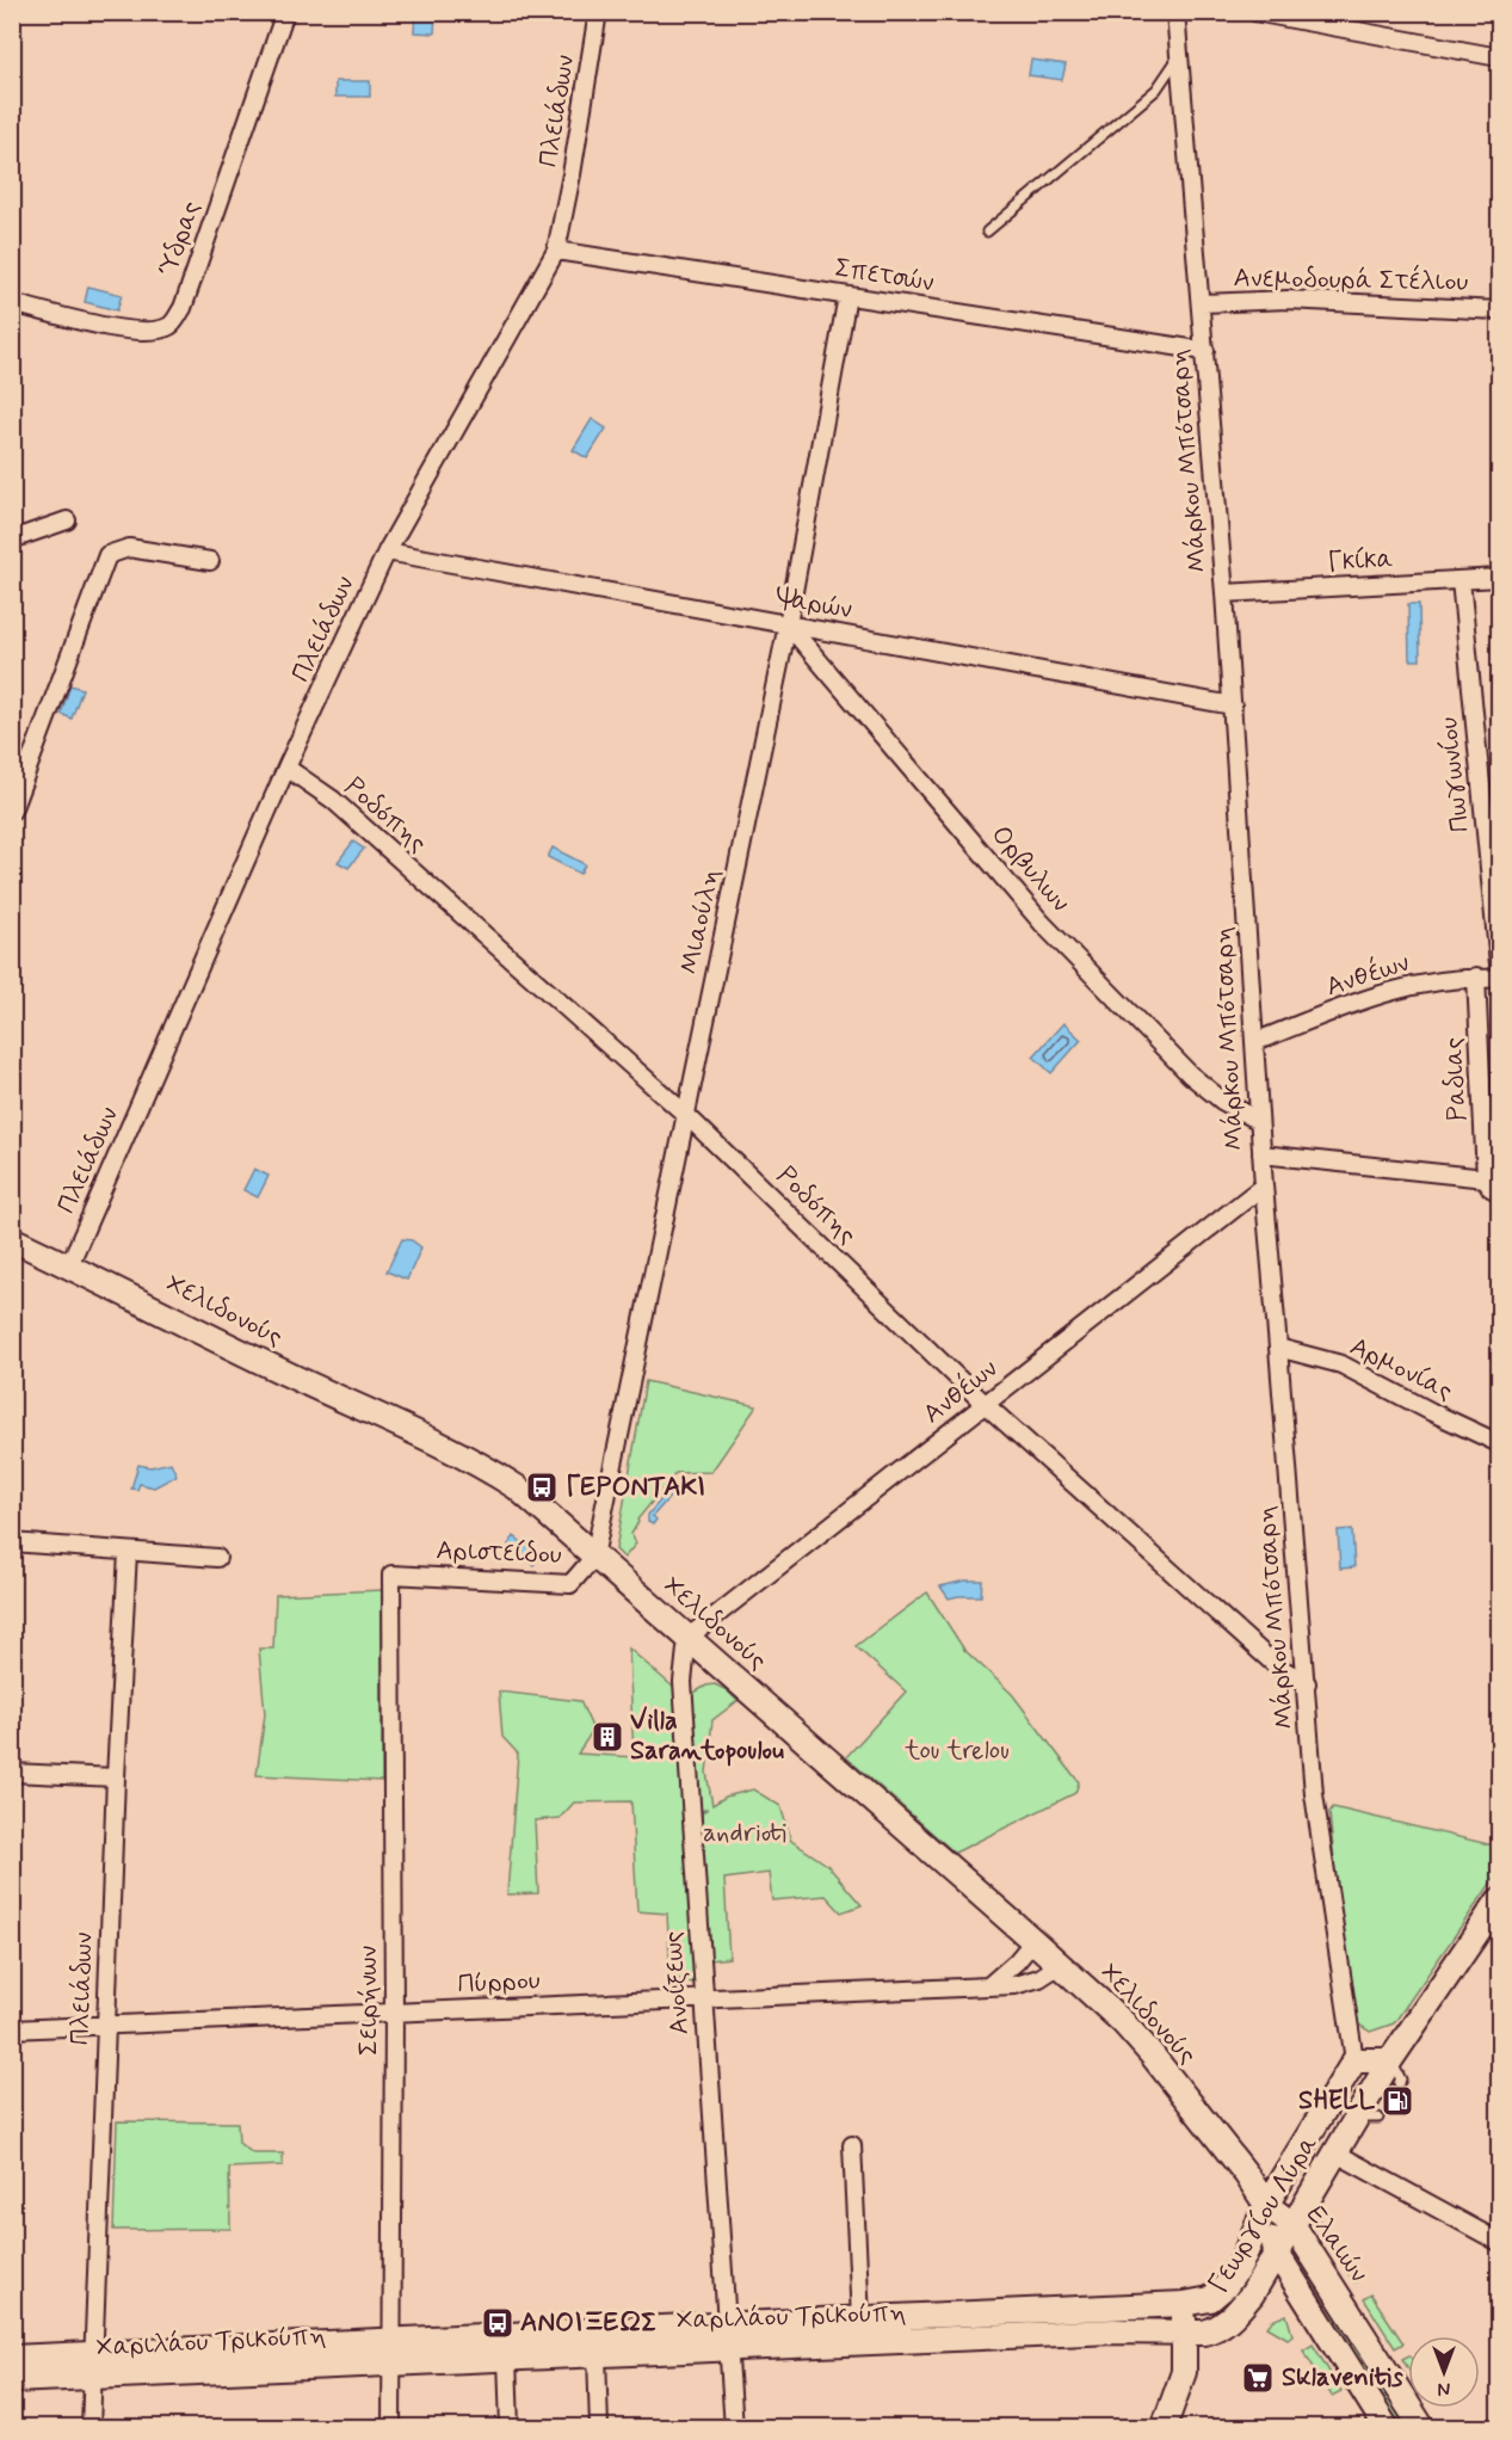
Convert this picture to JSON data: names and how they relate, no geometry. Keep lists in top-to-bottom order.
{
  "streets": {
    "main road": [
      "Χελιδονούς",
      "Γεωργίου Λύρα",
      "Ελαιών",
      "Χαριλάου Τρικούπη"
    ],
    "street": [
      "Πλειάδων",
      "Ύδρας",
      "Σπετσών",
      "Ανεμοδουρά Στέλιου",
      "Μάρκου Μπότσαρη",
      "Γκίκα",
      "Ψαρών",
      "Πωγωνίου",
      "Ροδόπης",
      "Ορβυλων",
      "Μιαούλη",
      "Ανθέων",
      "Ραδιας",
      "Αρμονίας",
      "Αριστείδου",
      "Πύρρου",
      "Ανοίξεως",
      "Σειρήνων"
    ]
  },
  "crossings": [
    ["Πλειάδων", "Σπετσών"],
    ["Πλειάδων", "Ψαρών"],
    ["Πλειάδων", "Ροδόπης"],
    ["Πλειάδων", "Χελιδονούς"],
    ["Πλειάδων", "Πύρρου"],
    ["Πλειάδων", "Χαριλάου Τρικούπη"],
    ["Σπετσών", "Μάρκου Μπότσαρη"],
    ["Σπετσών", "Μιαούλη"],
    ["Ανεμοδουρά Στέλιου", "Μάρκου Μπότσαρη"],
    ["Μάρκου Μπότσαρη", "Γκίκα"],
    ["Μάρκου Μπότσαρη", "Ψαρών"],
    ["Μάρκου Μπότσαρη", "Ροδόπης"],
    ["Μάρκου Μπότσαρη", "Ορβυλων"],
    ["Μάρκου Μπότσαρη", "Ανθέων"],
    ["Μάρκου Μπότσαρη", "Αρμονίας"],
    ["Μάρκου Μπότσαρη", "Γεωργίου Λύρα"],
    ["Γκίκα", "Πωγωνίου"],
    ["Ψαρών", "Ορβυλων"],
    ["Ψαρών", "Μιαούλη"],
    ["Ροδόπης", "Μιαούλη"],
    ["Ροδόπης", "Ανθέων"],
    ["Ορβυλων", "Μιαούλη"],
    ["Μιαούλη", "Χελιδονούς"],
    ["Μιαούλη", "Αριστείδου"],
    ["Ανθέων", "Ραδιας"],
    ["Ανθέων", "Χελιδονούς"],
    ["Ανθέων", "Ανοίξεως"],
    ["Χελιδονούς", "Αριστείδου"],
    ["Χελιδονούς", "Πύρρου"],
    ["Χελιδονούς", "Ανοίξεως"],
    ["Χελιδονούς", "Γεωργίου Λύρα"],
    ["Χελιδονούς", "Ελαιών"],
    ["Αριστείδου", "Σειρήνων"],
    ["Πύρρου", "Ανοίξεως"],
    ["Πύρρου", "Σειρήνων"],
    ["Ανοίξεως", "Χαριλάου Τρικούπη"],
    ["Σειρήνων", "Χαριλάου Τρικούπη"],
    ["Γεωργίου Λύρα", "Ελαιών"],
    ["Γεωργίου Λύρα", "Χαριλάου Τρικούπη"]
  ],
  "parks": ["tou trelou", "andrioti"],
  "places": {
    "bus stop": ["ΓΕΡΟΝΤΑΚΙ", "ΑΝΟΙΞΕΩΣ"],
    "building": ["Villa Sarantopoulou"],
    "fuel station": ["SHELL"],
    "supermarket": ["Sklavenitis"]
  },
  "north": "bottom"
}
